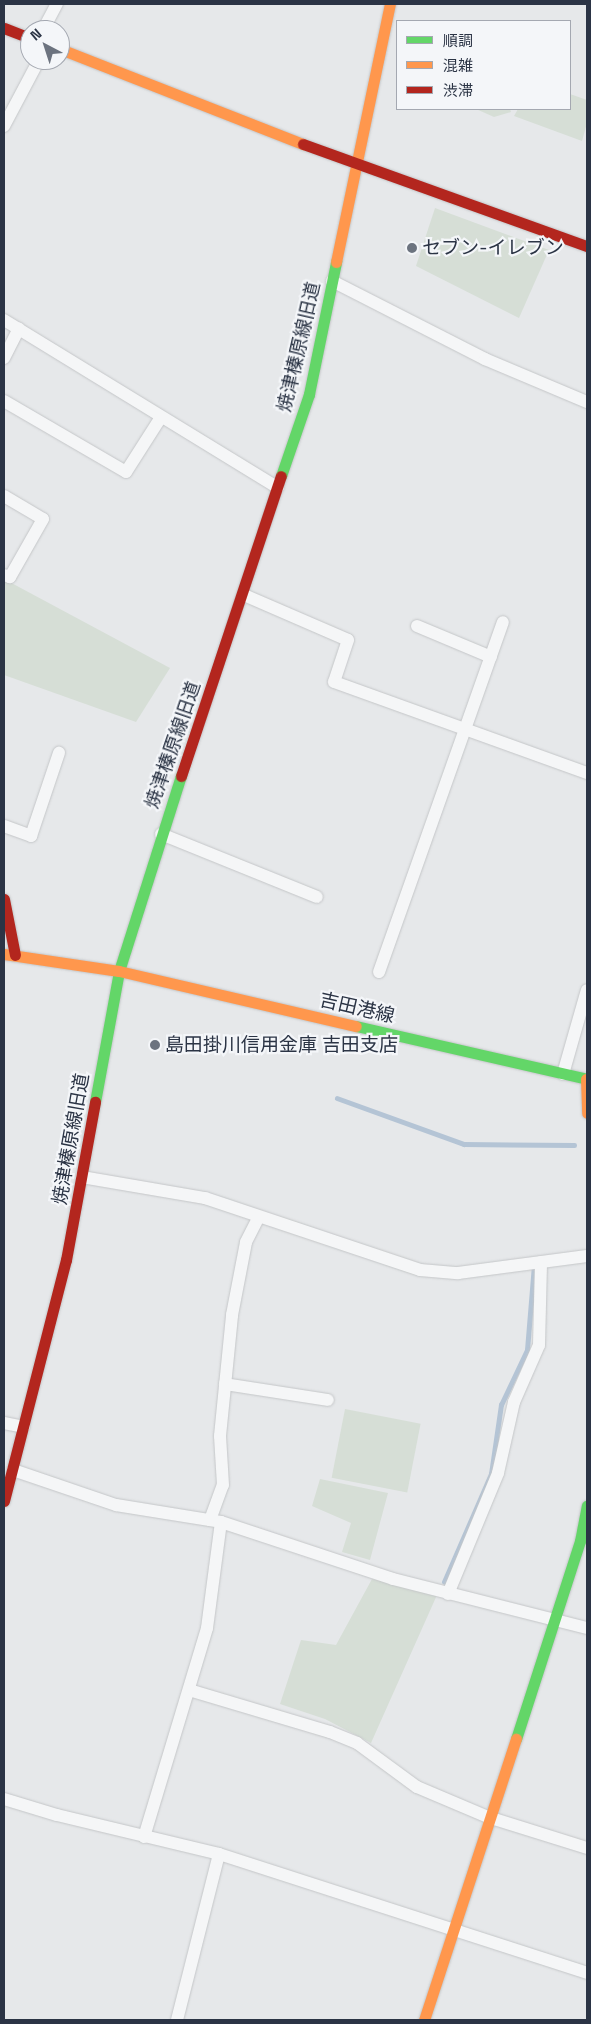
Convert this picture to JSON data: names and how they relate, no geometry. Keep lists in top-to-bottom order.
{
  "streets": {
    "street": ["焼津榛原線旧道", "吉田港線"]
  },
  "crossings": [
    ["焼津榛原線旧道", "吉田港線"]
  ],
  "places": ["セブン-イレブン", "島田掛川信用金庫 吉田支店"],
  "legend": ["順調", "混雑", "渋滞"],
  "north": "top left"
}
